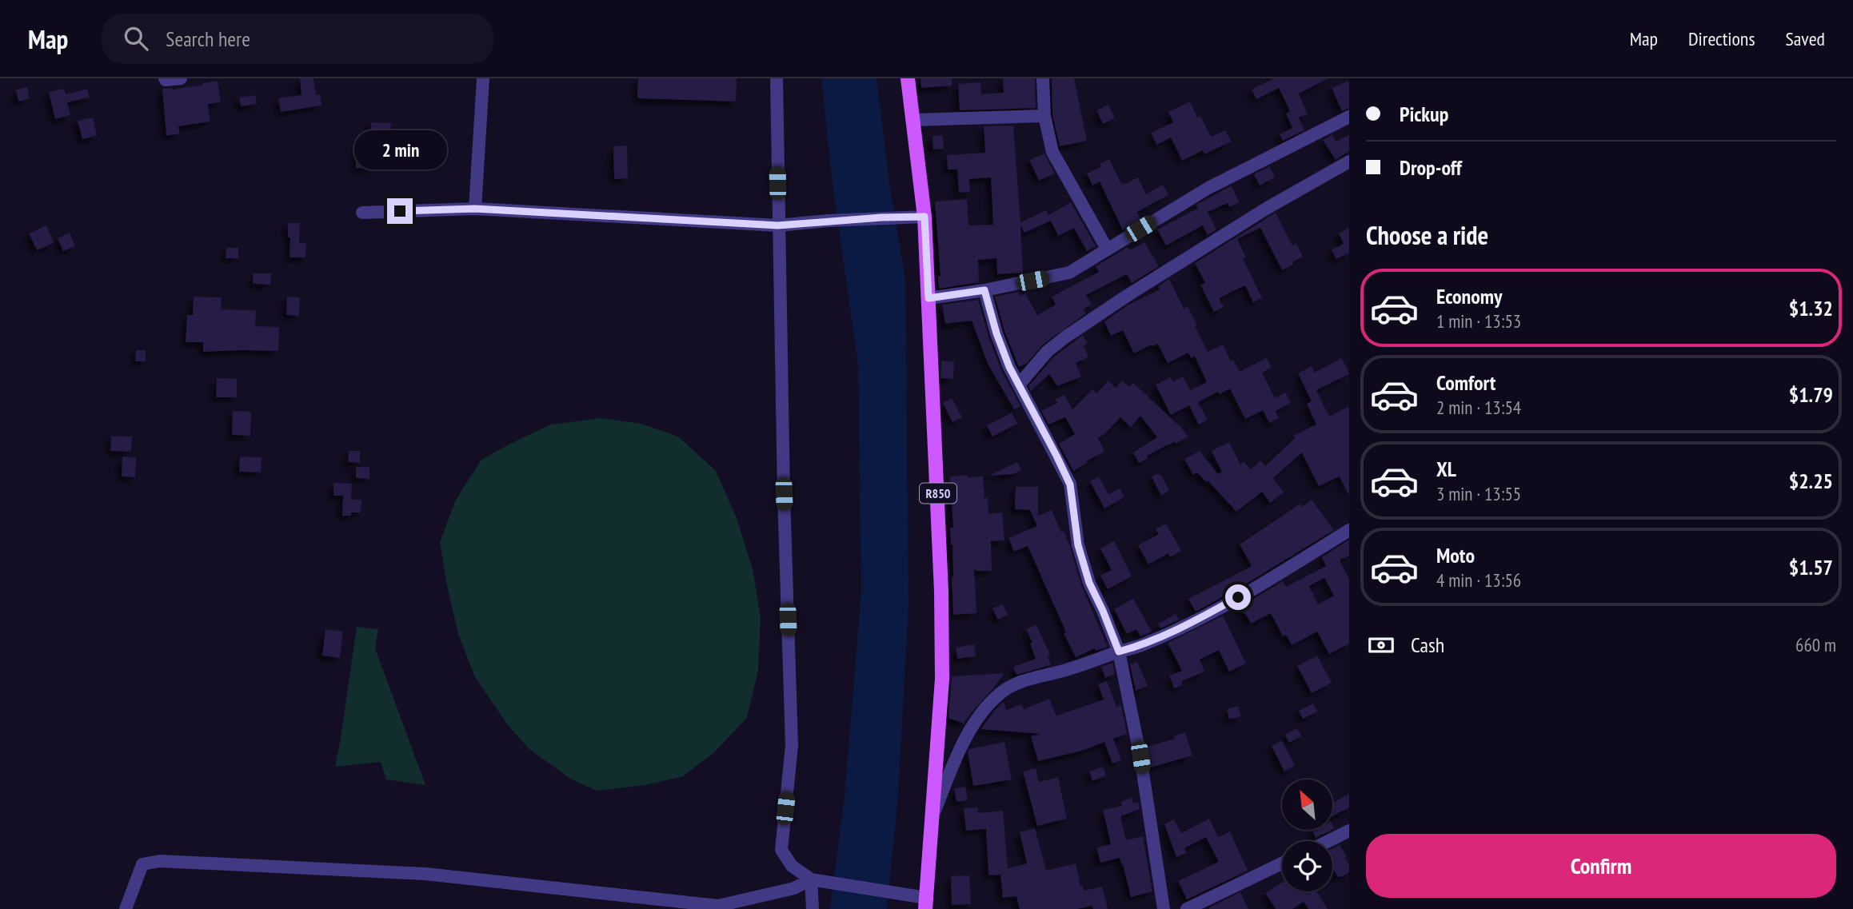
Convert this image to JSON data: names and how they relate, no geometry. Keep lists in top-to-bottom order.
{
  "streets": {
    "main road": ["R850"]
  },
  "north": "top left",
  "page": {
    "header": "Map",
    "search": "Search here",
    "nav": ["Map", "Directions", "Saved"],
    "banner": ["Pickup", "Drop-off"],
    "bubble": "2 min",
    "heading": "Choose a ride",
    "list": [
      {
        "name": "Economy",
        "note": "1 min · 13:53",
        "value": "$1.32"
      },
      {
        "name": "Comfort",
        "note": "2 min · 13:54",
        "value": "$1.79"
      },
      {
        "name": "XL",
        "note": "3 min · 13:55",
        "value": "$2.25"
      },
      {
        "name": "Moto",
        "note": "4 min · 13:56",
        "value": "$1.57"
      }
    ],
    "pay": ["Cash", "660 m"],
    "buttons": "Confirm"
  }
}
